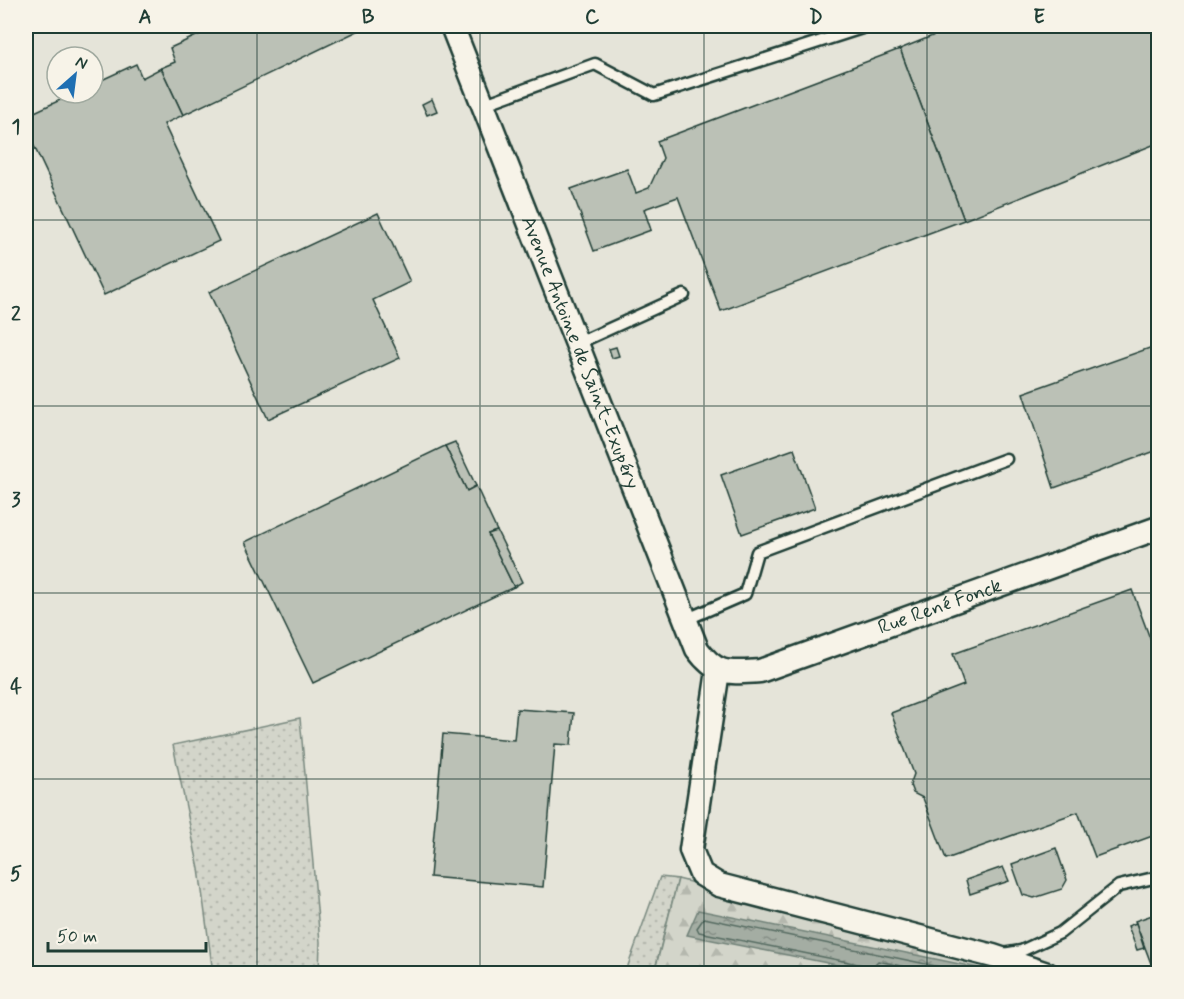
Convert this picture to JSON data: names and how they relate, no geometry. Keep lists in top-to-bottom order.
{
  "streets": {
    "street": ["Avenue Antoine de Saint-Exupéry", "Rue René Fonck"]
  },
  "crossings": [
    ["Avenue Antoine de Saint-Exupéry", "Rue René Fonck"]
  ],
  "scale_bar": "50 m",
  "north": "top right",
  "grid": {
    "columns": [
      "A",
      "B",
      "C",
      "D",
      "E"
    ],
    "rows": [
      "1",
      "2",
      "3",
      "4",
      "5"
    ]
  }
}
